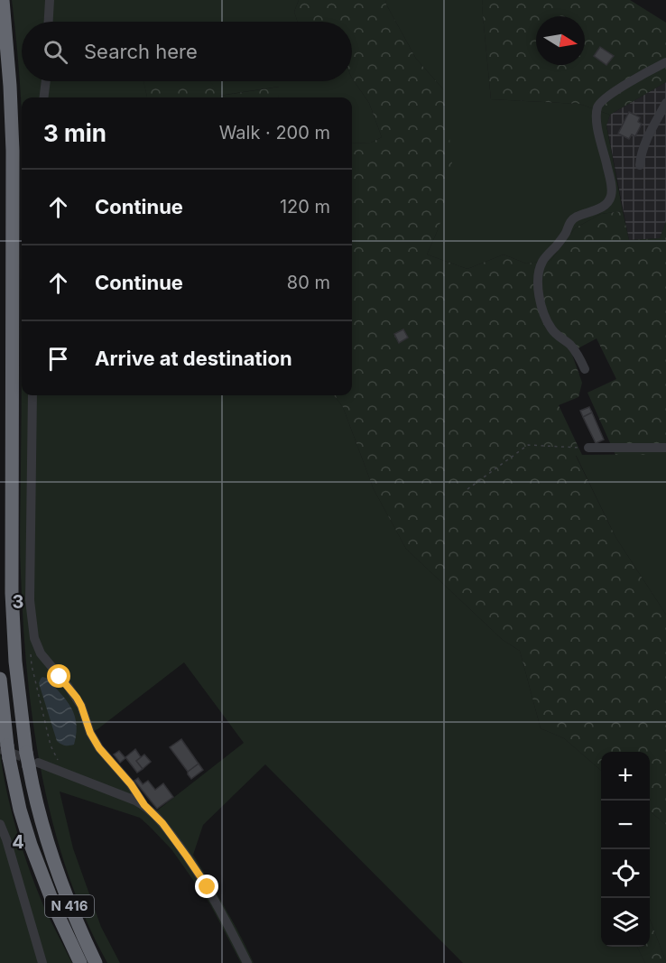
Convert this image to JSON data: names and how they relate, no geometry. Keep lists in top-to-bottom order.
{
  "streets": {
    "highway": ["N 416"]
  },
  "north": "right",
  "page": {
    "search": "Search here",
    "heading": ["3 min", "Walk · 200 m"],
    "list": [
      ["Continue", "120 m"],
      ["Continue", "80 m"],
      "Arrive at destination"
    ],
    "map_buttons": ["+", "−"]
  },
  "grid": {
    "rows": ["3", "4"]
  }
}
